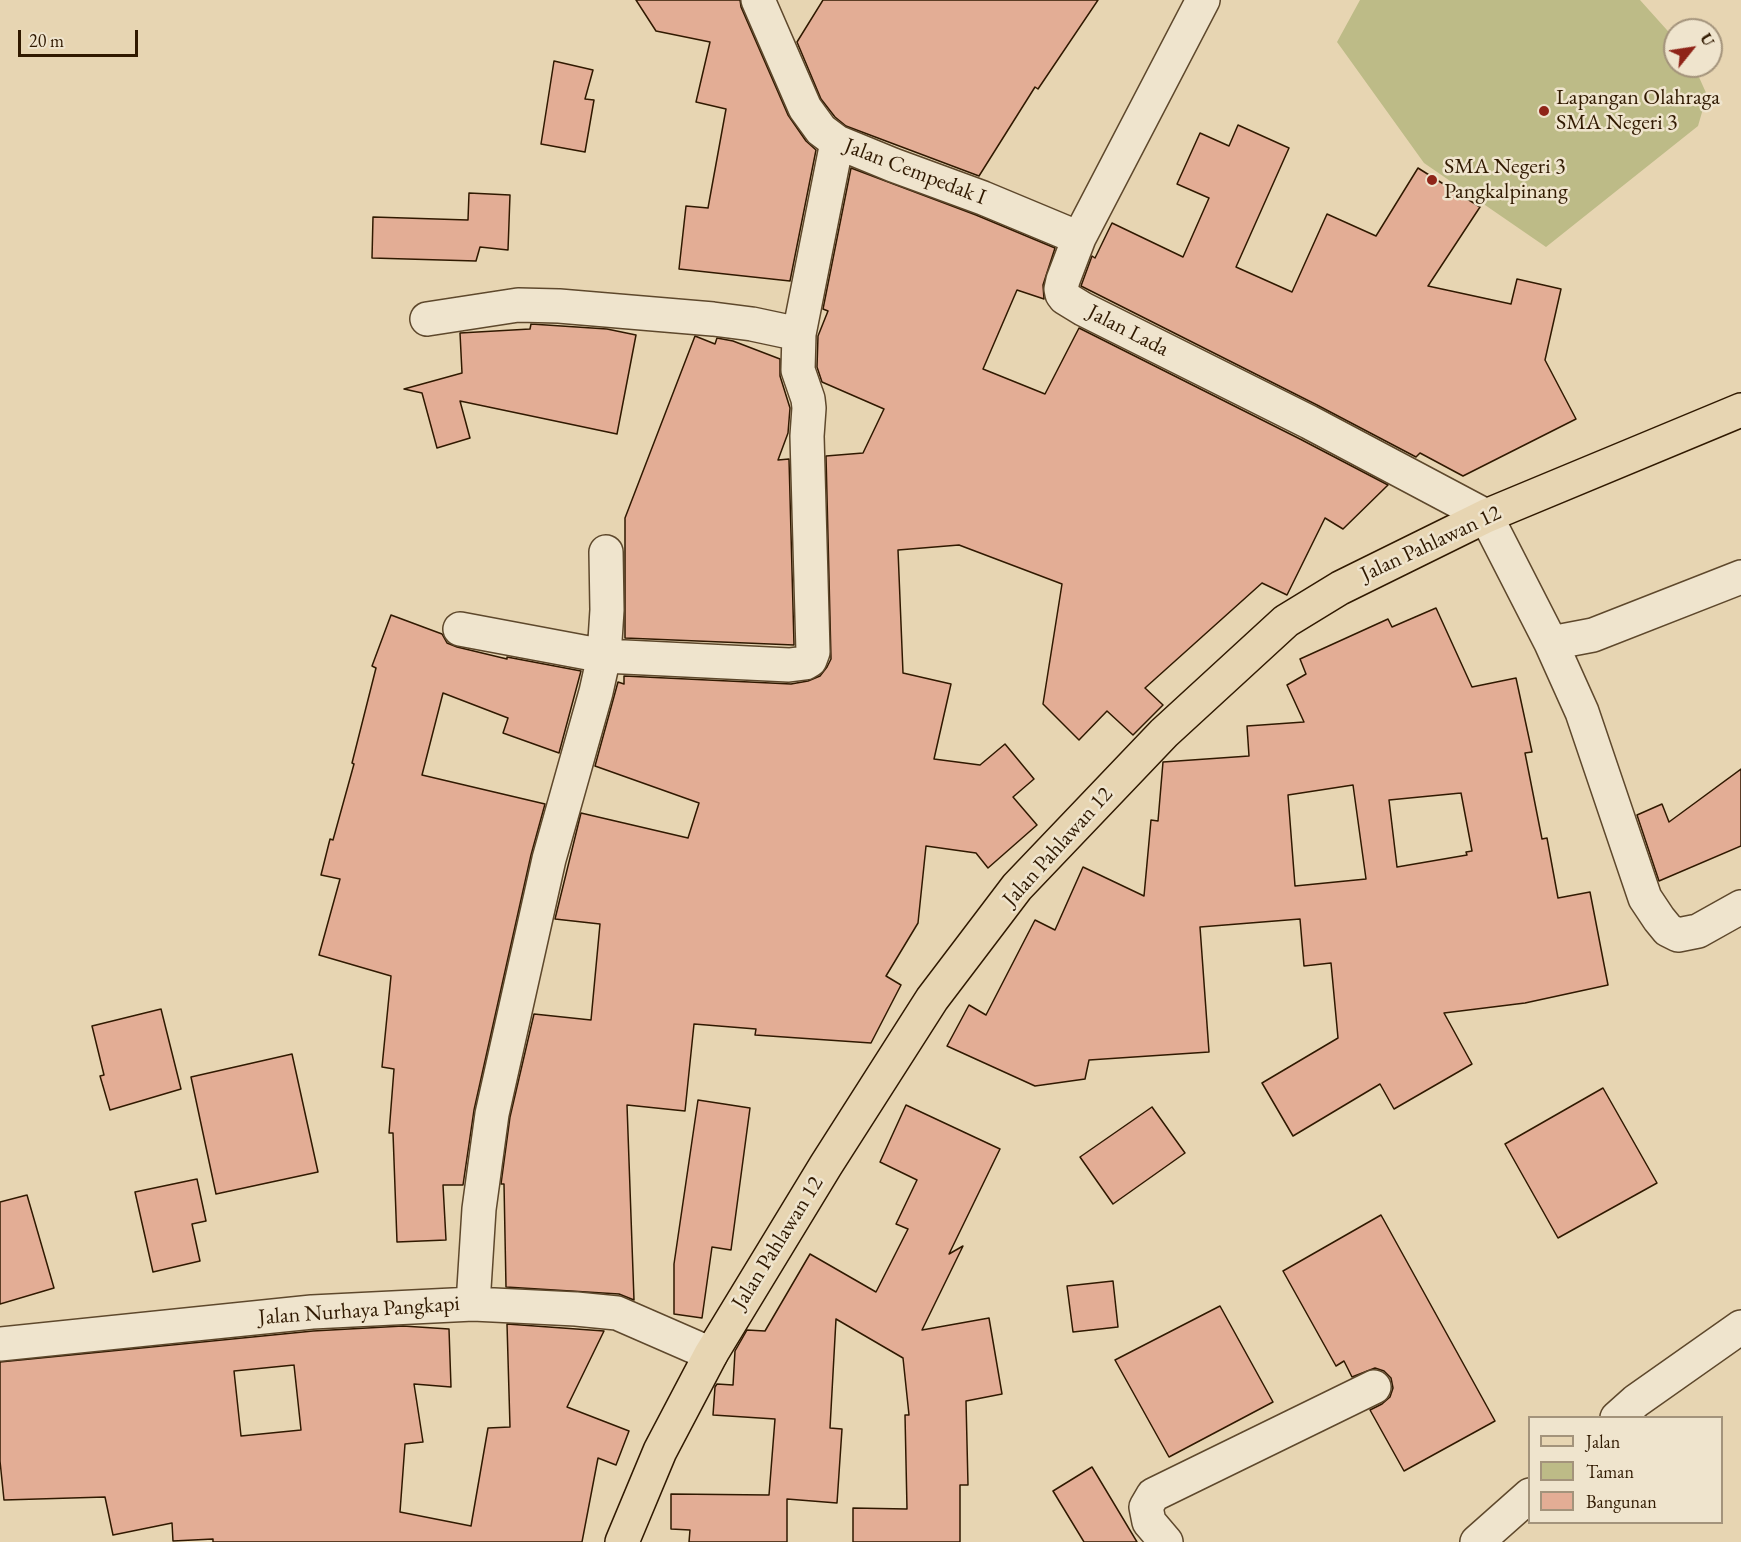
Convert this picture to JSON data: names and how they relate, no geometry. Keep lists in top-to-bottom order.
{
  "streets": {
    "main road": ["Jalan Pahlawan 12"],
    "street": ["Jalan Cempedak I", "Jalan Lada", "Jalan Nurhaya Pangkapi"]
  },
  "crossings": [
    ["Jalan Cempedak I", "Jalan Lada"],
    ["Jalan Lada", "Jalan Pahlawan 12"],
    ["Jalan Pahlawan 12", "Jalan Nurhaya Pangkapi"]
  ],
  "places": ["Lapangan Olahraga SMA Negeri 3", "SMA Negeri 3 Pangkalpinang"],
  "legend": ["Jalan", "Taman", "Bangunan"],
  "scale_bar": "20 m",
  "north": "top right"
}
